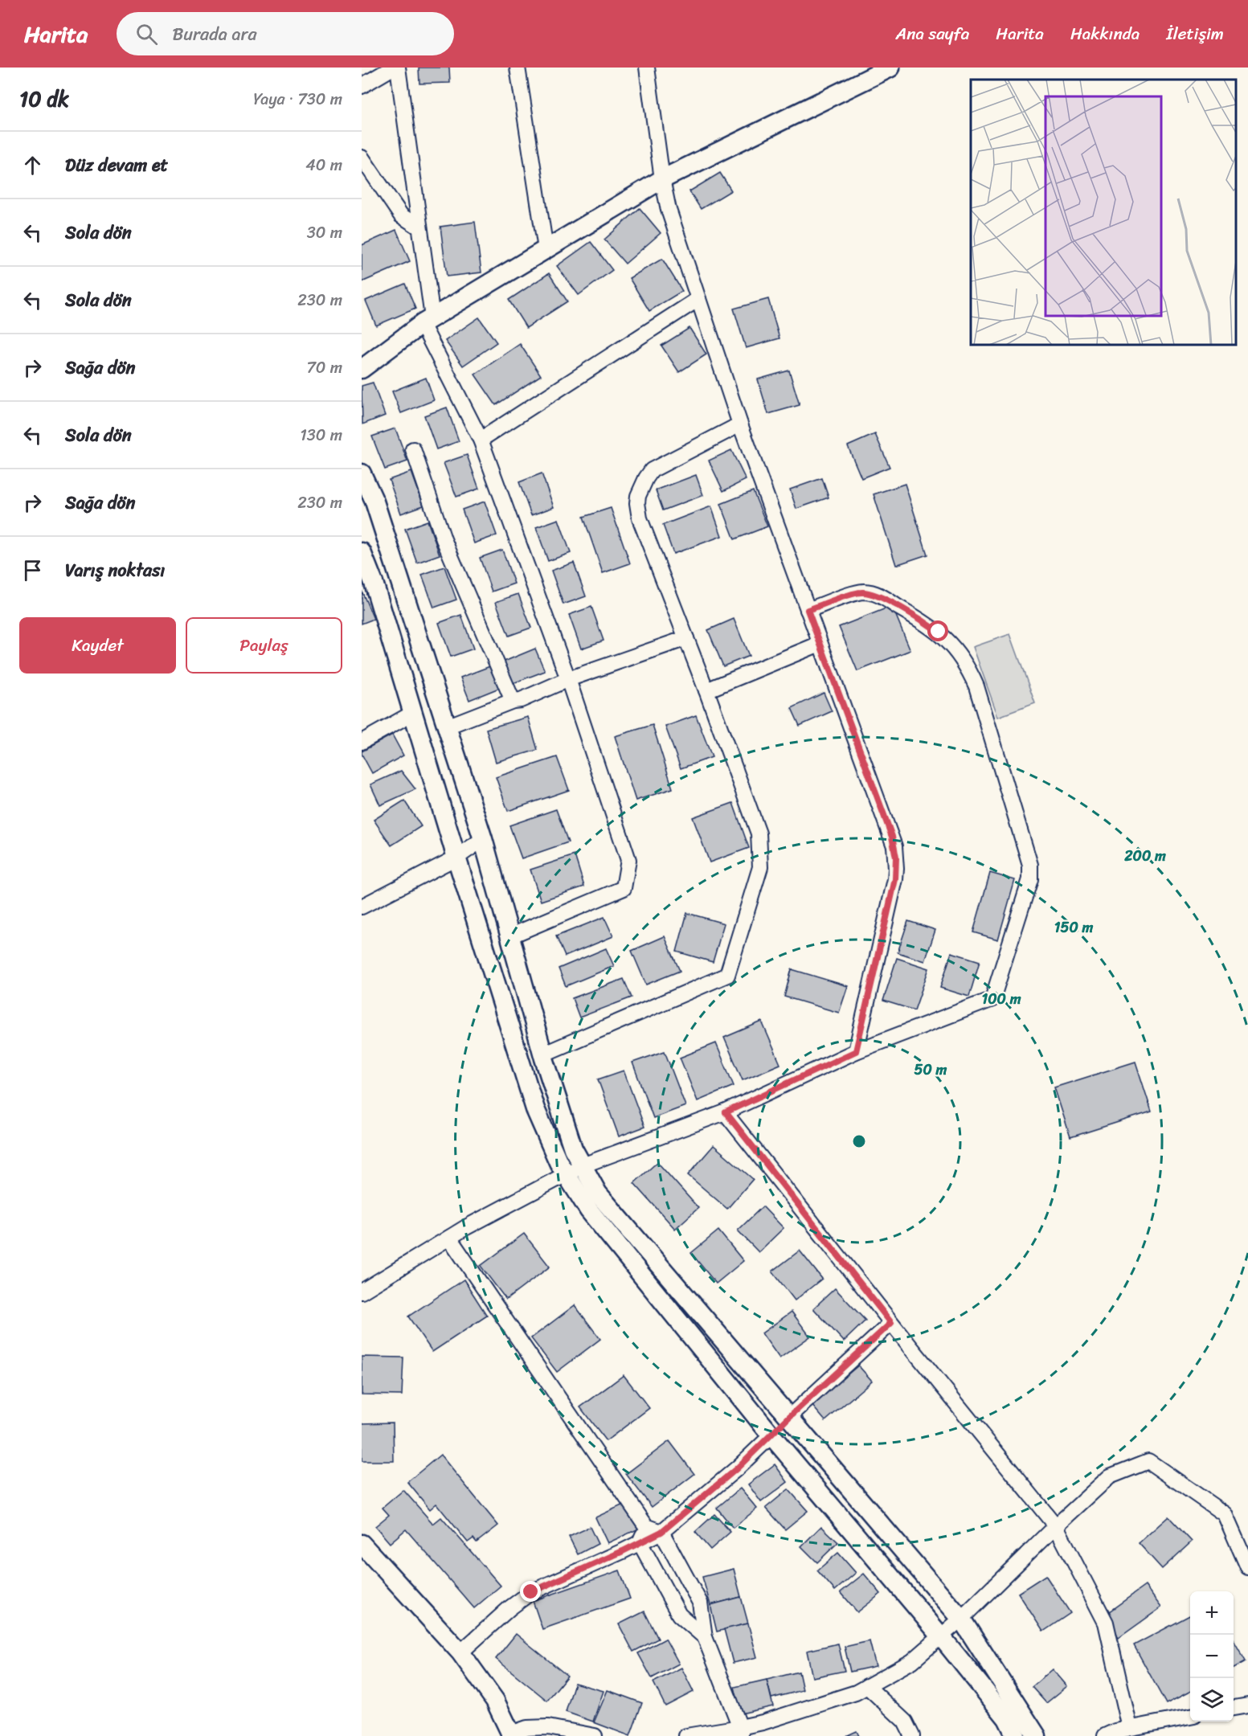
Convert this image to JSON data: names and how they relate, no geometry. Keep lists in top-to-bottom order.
{
  "page": {
    "header": "Harita",
    "search": "Burada ara",
    "nav": [
      "Ana sayfa",
      "Harita",
      "Hakkında",
      "İletişim"
    ],
    "heading": ["10 dk", "Yaya · 730 m"],
    "list": [
      ["Düz devam et", "40 m"],
      ["Sola dön", "30 m"],
      ["Sola dön", "230 m"],
      ["Sağa dön", "70 m"],
      ["Sola dön", "130 m"],
      ["Sağa dön", "230 m"],
      "Varış noktası"
    ],
    "buttons": ["Kaydet", "Paylaş"],
    "map_buttons": ["+", "−"]
  },
  "rings": [
    "200 m",
    "150 m",
    "100 m",
    "50 m"
  ]
}
